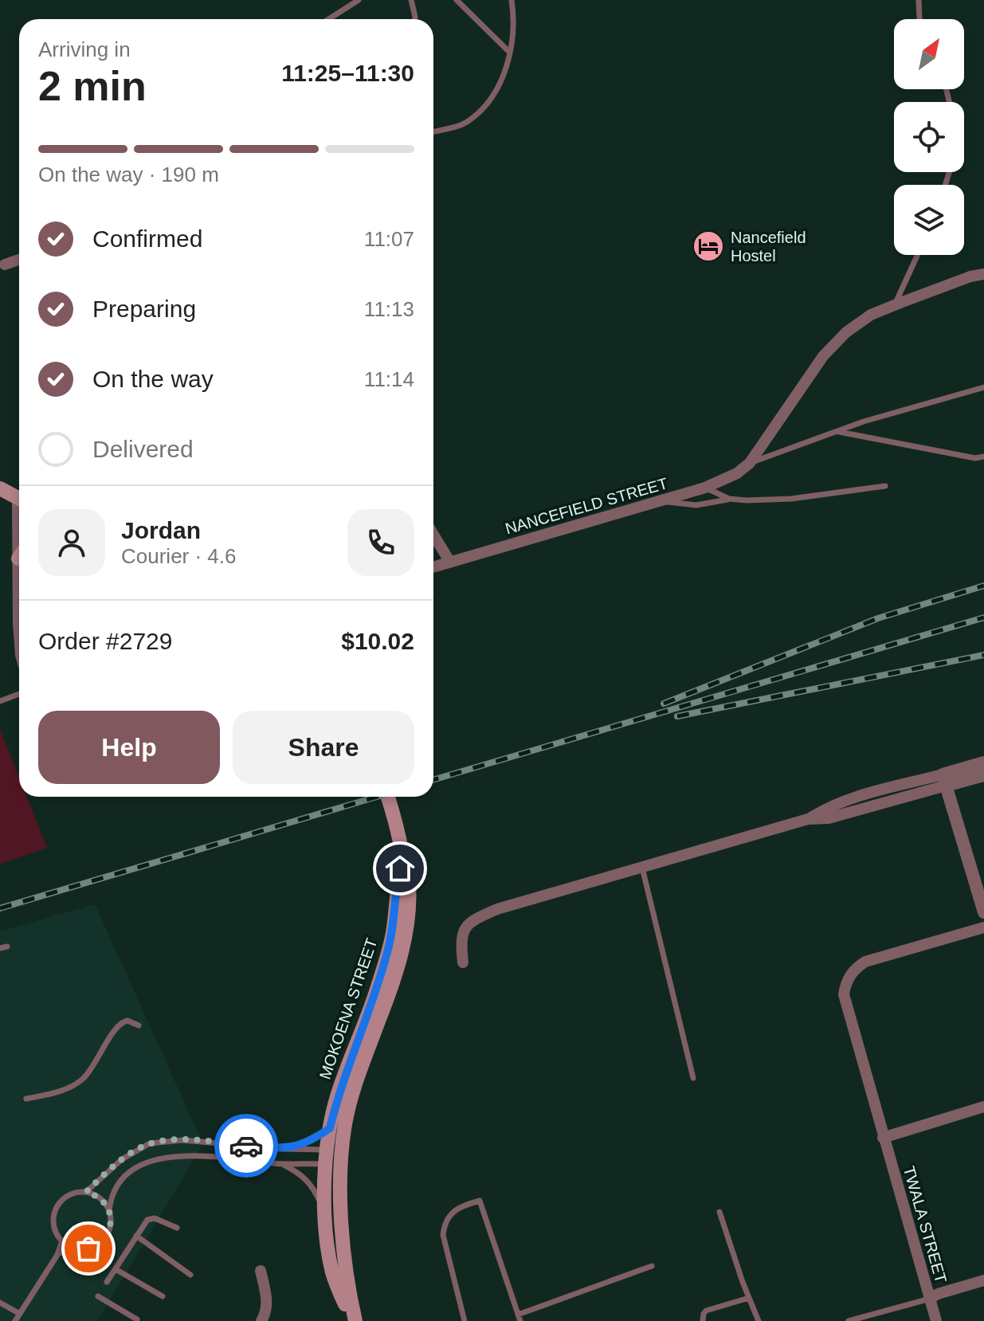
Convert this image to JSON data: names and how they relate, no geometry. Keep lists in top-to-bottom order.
{
  "streets": {
    "main road": ["MOKOENA STREET"],
    "street": ["NANCEFIELD STREET", "TWALA STREET"]
  },
  "places": {
    "hotel": ["Nancefield Hostel"]
  },
  "north": "top right",
  "page": {
    "heading": ["2 min", "Arriving in", "11:25–11:30"],
    "panel": [
      "Jordan",
      "Courier · 4.6",
      "Order #2729",
      "$10.02"
    ],
    "bar": "On the way · 190 m",
    "list": [
      ["Confirmed", "11:07"],
      ["Preparing", "11:13"],
      ["On the way", "11:14"],
      "Delivered"
    ],
    "buttons": ["Help", "Share"]
  }
}
